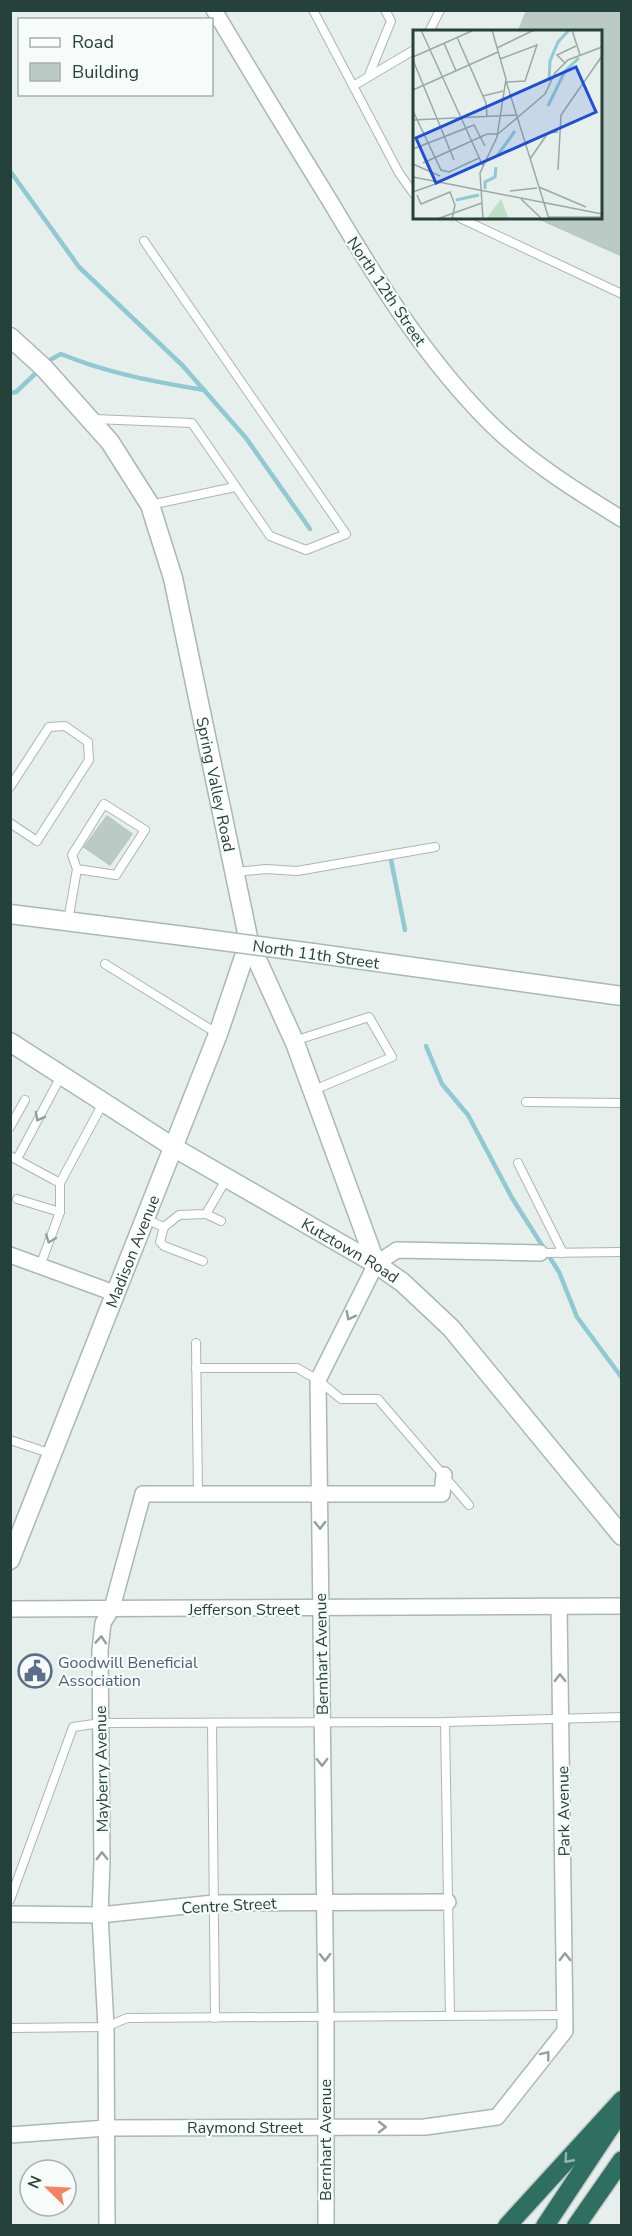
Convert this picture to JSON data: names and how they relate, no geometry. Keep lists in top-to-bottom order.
{
  "streets": {
    "street": [
      "North 12th Street",
      "Spring Valley Road",
      "North 11th Street",
      "Kutztown Road",
      "Madison Avenue",
      "Jefferson Street",
      "Bernhart Avenue",
      "Mayberry Avenue",
      "Park Avenue",
      "Centre Street",
      "Raymond Street"
    ]
  },
  "crossings": [
    ["Spring Valley Road", "Kutztown Road"],
    ["Spring Valley Road", "Madison Avenue"],
    ["Spring Valley Road", "Bernhart Avenue"],
    ["Kutztown Road", "Madison Avenue"],
    ["Kutztown Road", "Bernhart Avenue"],
    ["Jefferson Street", "Bernhart Avenue"],
    ["Jefferson Street", "Mayberry Avenue"],
    ["Jefferson Street", "Park Avenue"],
    ["Bernhart Avenue", "Mayberry Avenue"],
    ["Bernhart Avenue", "Centre Street"],
    ["Bernhart Avenue", "Raymond Street"],
    ["Mayberry Avenue", "Centre Street"],
    ["Mayberry Avenue", "Raymond Street"],
    ["Park Avenue", "Raymond Street"]
  ],
  "one_way": ["Bernhart Avenue", "Park Avenue", "Raymond Street"],
  "places": {
    "public building": ["Goodwill Beneficial Association"]
  },
  "legend": ["Road", "Building"],
  "north": "top left"
}
